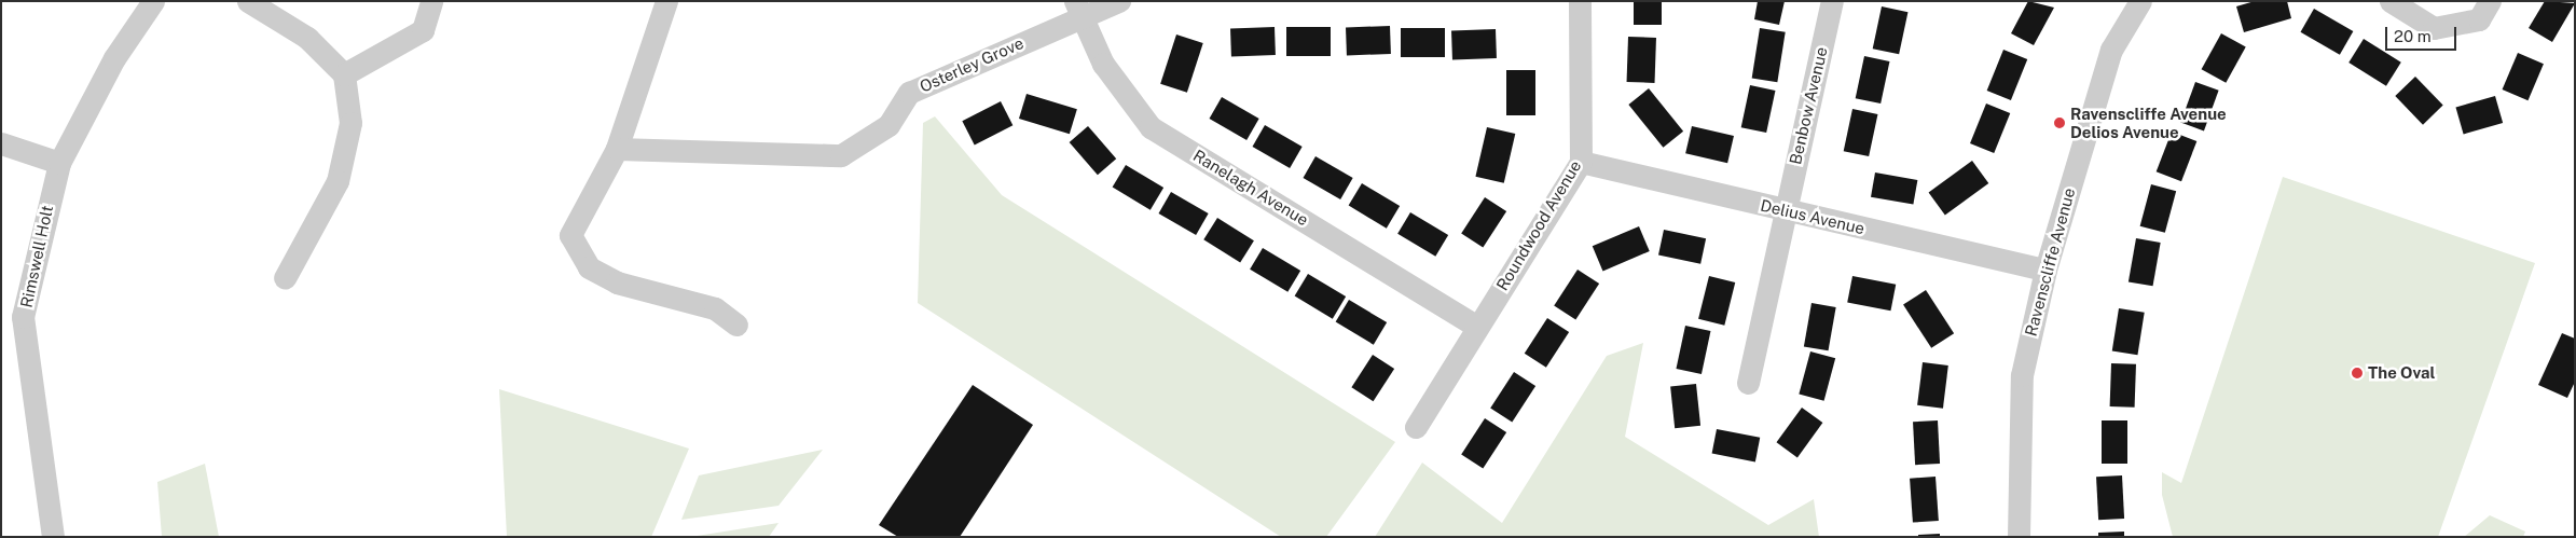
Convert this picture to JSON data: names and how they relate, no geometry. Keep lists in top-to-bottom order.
{
  "streets": {
    "street": [
      "Osterley Grove",
      "Benbow Avenue",
      "Ranelagh Avenue",
      "Delius Avenue",
      "Roundwood Avenue",
      "Rimswell Holt",
      "Ravenscliffe Avenue"
    ]
  },
  "crossings": [
    ["Osterley Grove", "Ranelagh Avenue"],
    ["Benbow Avenue", "Delius Avenue"],
    ["Ranelagh Avenue", "Roundwood Avenue"],
    ["Delius Avenue", "Roundwood Avenue"],
    ["Delius Avenue", "Ravenscliffe Avenue"]
  ],
  "places": ["Ravenscliffe Avenue Delios Avenue", "The Oval"],
  "scale_bar": "20 m"
}
